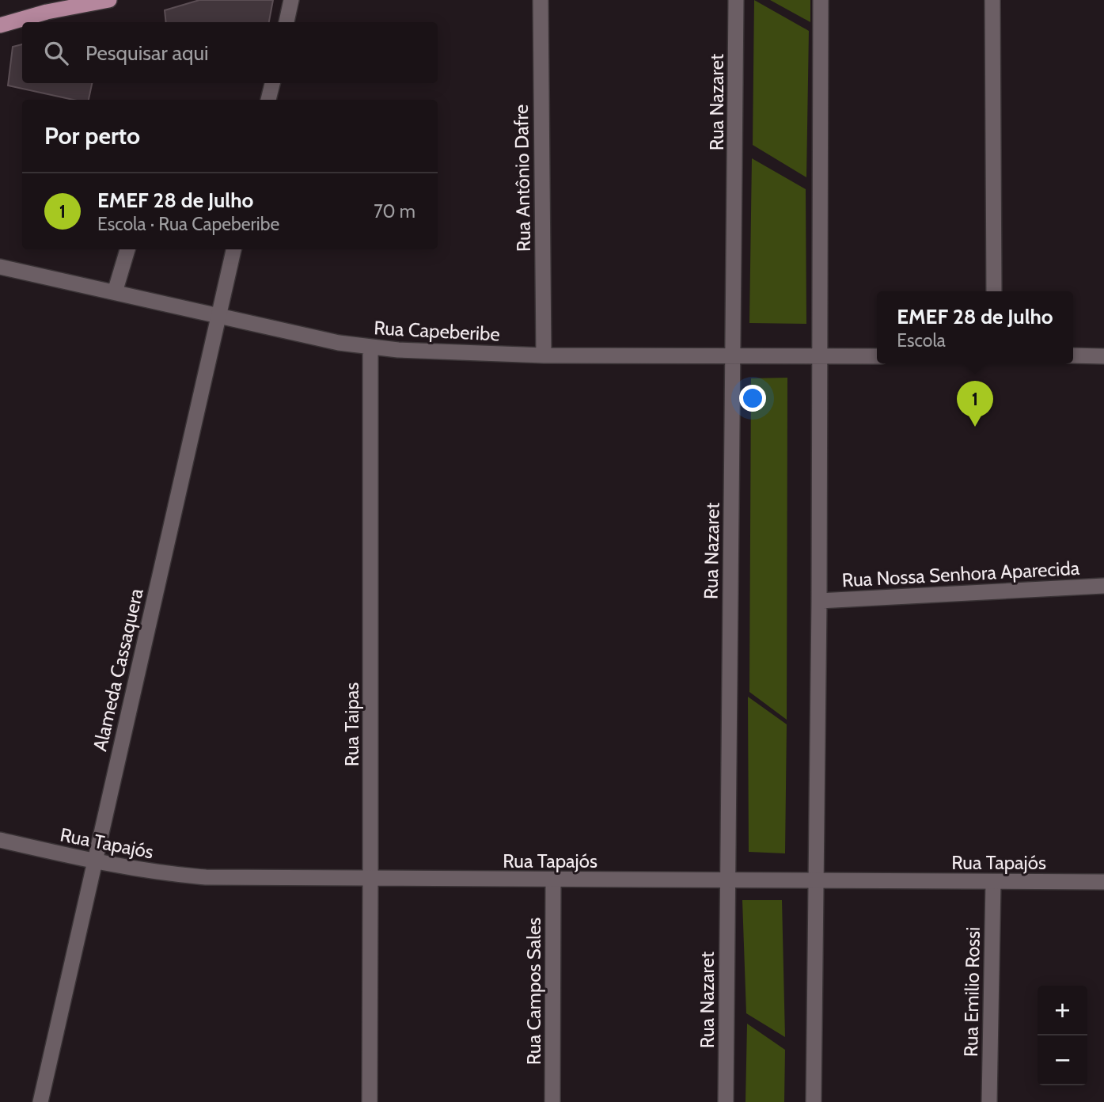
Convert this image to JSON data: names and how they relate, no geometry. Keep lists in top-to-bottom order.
{
  "streets": {
    "street": [
      "Rua Nazaret",
      "Rua Antônio Dafre",
      "Rua Capeberibe",
      "Rua Nossa Senhora Aparecida",
      "Alameda Cassaquera",
      "Rua Taipas",
      "Rua Tapajós",
      "Rua Campos Sales",
      "Rua Emilio Rossi"
    ]
  },
  "crossings": [
    ["Rua Nazaret", "Rua Capeberibe"],
    ["Rua Nazaret", "Rua Tapajós"],
    ["Rua Antônio Dafre", "Rua Capeberibe"],
    ["Rua Capeberibe", "Alameda Cassaquera"],
    ["Rua Capeberibe", "Rua Taipas"],
    ["Alameda Cassaquera", "Rua Tapajós"],
    ["Rua Taipas", "Rua Tapajós"],
    ["Rua Tapajós", "Rua Campos Sales"],
    ["Rua Tapajós", "Rua Emilio Rossi"]
  ],
  "page": {
    "search": "Pesquisar aqui",
    "heading": "Por perto",
    "list": [
      {
        "mark": "1",
        "name": "EMEF 28 de Julho",
        "note": "Escola · Rua Capeberibe",
        "value": "70 m"
      }
    ],
    "popup": ["EMEF 28 de Julho", "Escola"],
    "pins": "1",
    "map_buttons": ["+", "−"]
  }
}
